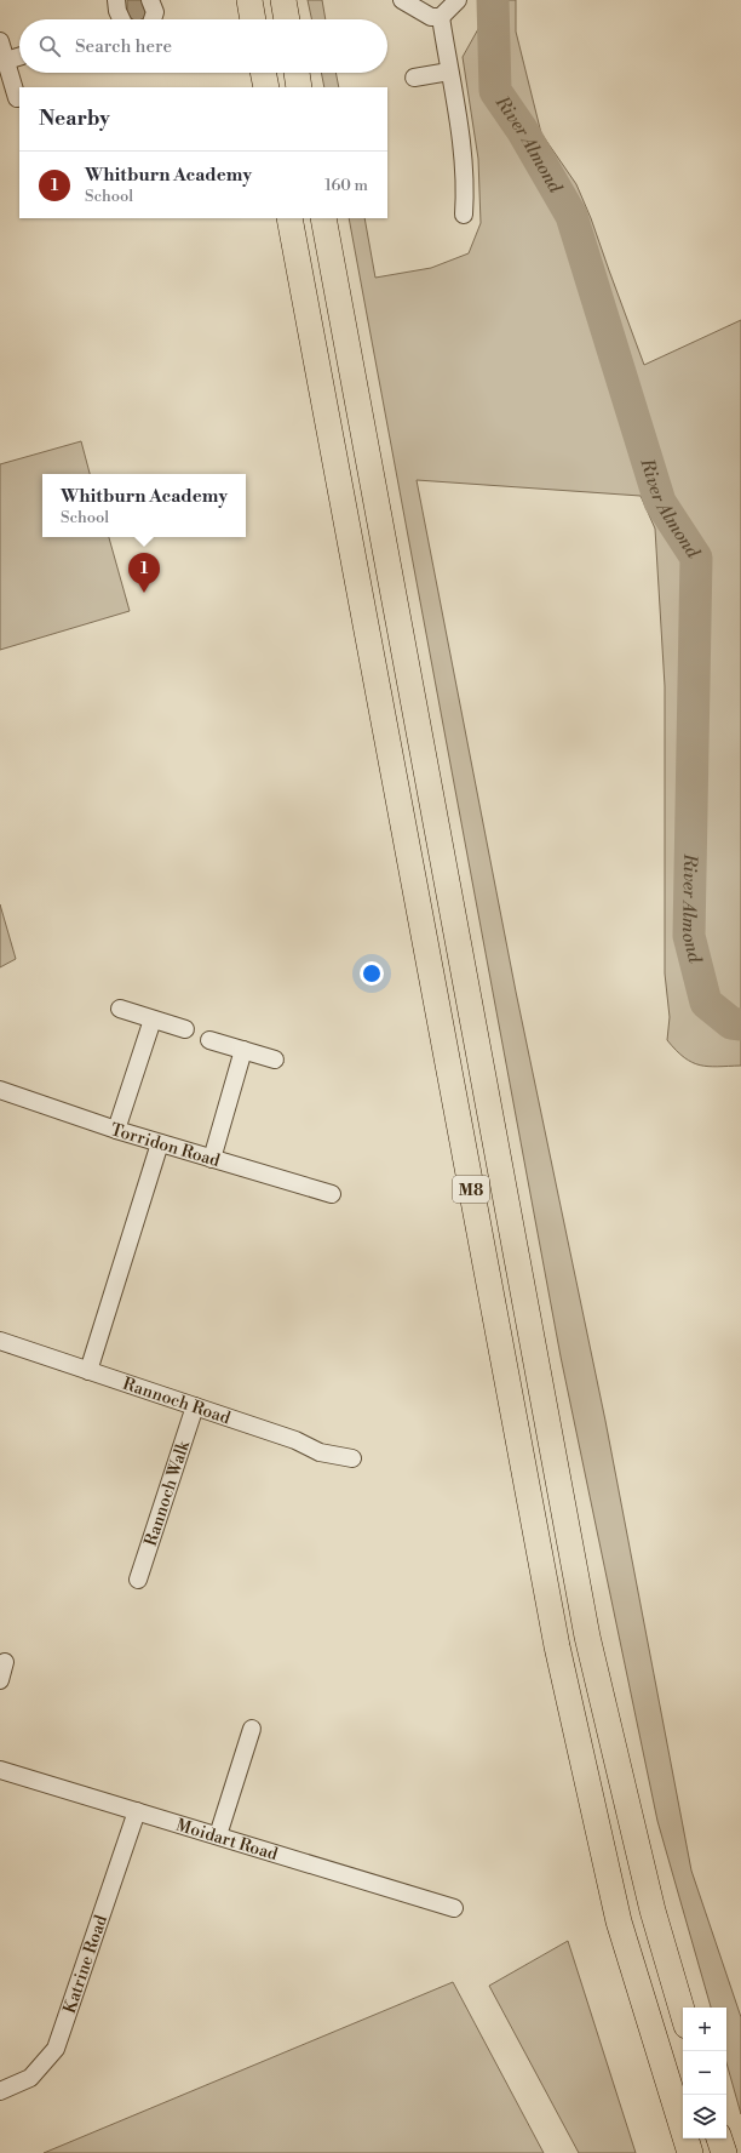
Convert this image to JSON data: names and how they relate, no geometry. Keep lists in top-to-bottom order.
{
  "streets": {
    "highway": ["M8"],
    "street": [
      "Torridon Road",
      "Rannoch Road",
      "Rannoch Walk",
      "Moidart Road",
      "Katrine Road"
    ]
  },
  "crossings": [
    ["Rannoch Road", "Rannoch Walk"],
    ["Moidart Road", "Katrine Road"]
  ],
  "water": ["River Almond"],
  "page": {
    "search": "Search here",
    "heading": "Nearby",
    "list": [
      {
        "mark": "1",
        "name": "Whitburn Academy",
        "note": "School",
        "value": "160 m"
      }
    ],
    "popup": ["Whitburn Academy", "School"],
    "pins": "1",
    "map_buttons": ["+", "−"]
  }
}
